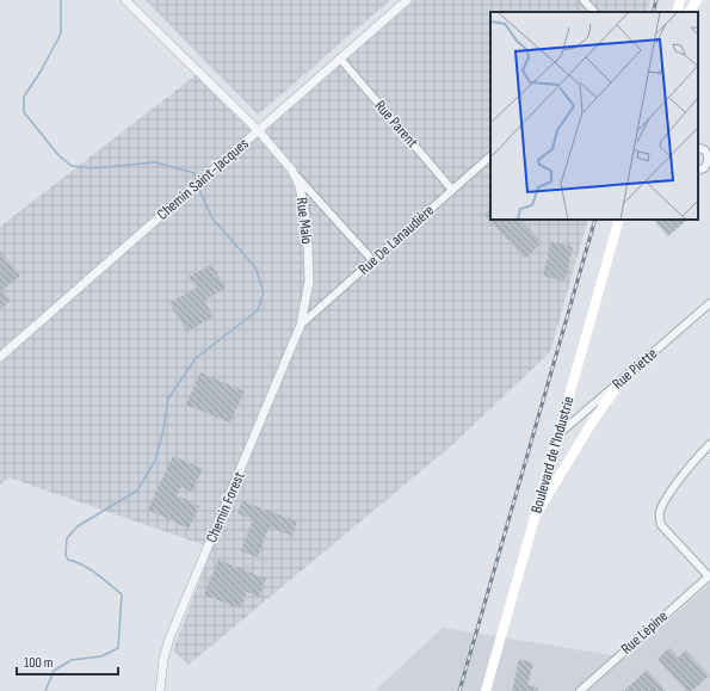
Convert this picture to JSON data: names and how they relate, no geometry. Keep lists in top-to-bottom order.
{
  "streets": {
    "main road": ["Boulevard de l'Industrie"],
    "street": [
      "Rue Parent",
      "Chemin Saint-Jacques",
      "Rue Malo",
      "Rue De Lanaudière",
      "Rue Piette",
      "Chemin Forest",
      "Rue Lépine"
    ]
  },
  "crossings": [
    ["Rue Parent", "Chemin Saint-Jacques"],
    ["Rue Parent", "Rue De Lanaudière"],
    ["Chemin Saint-Jacques", "Rue Malo"],
    ["Rue Malo", "Rue De Lanaudière"],
    ["Rue Malo", "Chemin Forest"],
    ["Rue De Lanaudière", "Chemin Forest"],
    ["Rue Piette", "Boulevard de l'Industrie"]
  ],
  "scale_bar": "100 m"
}
